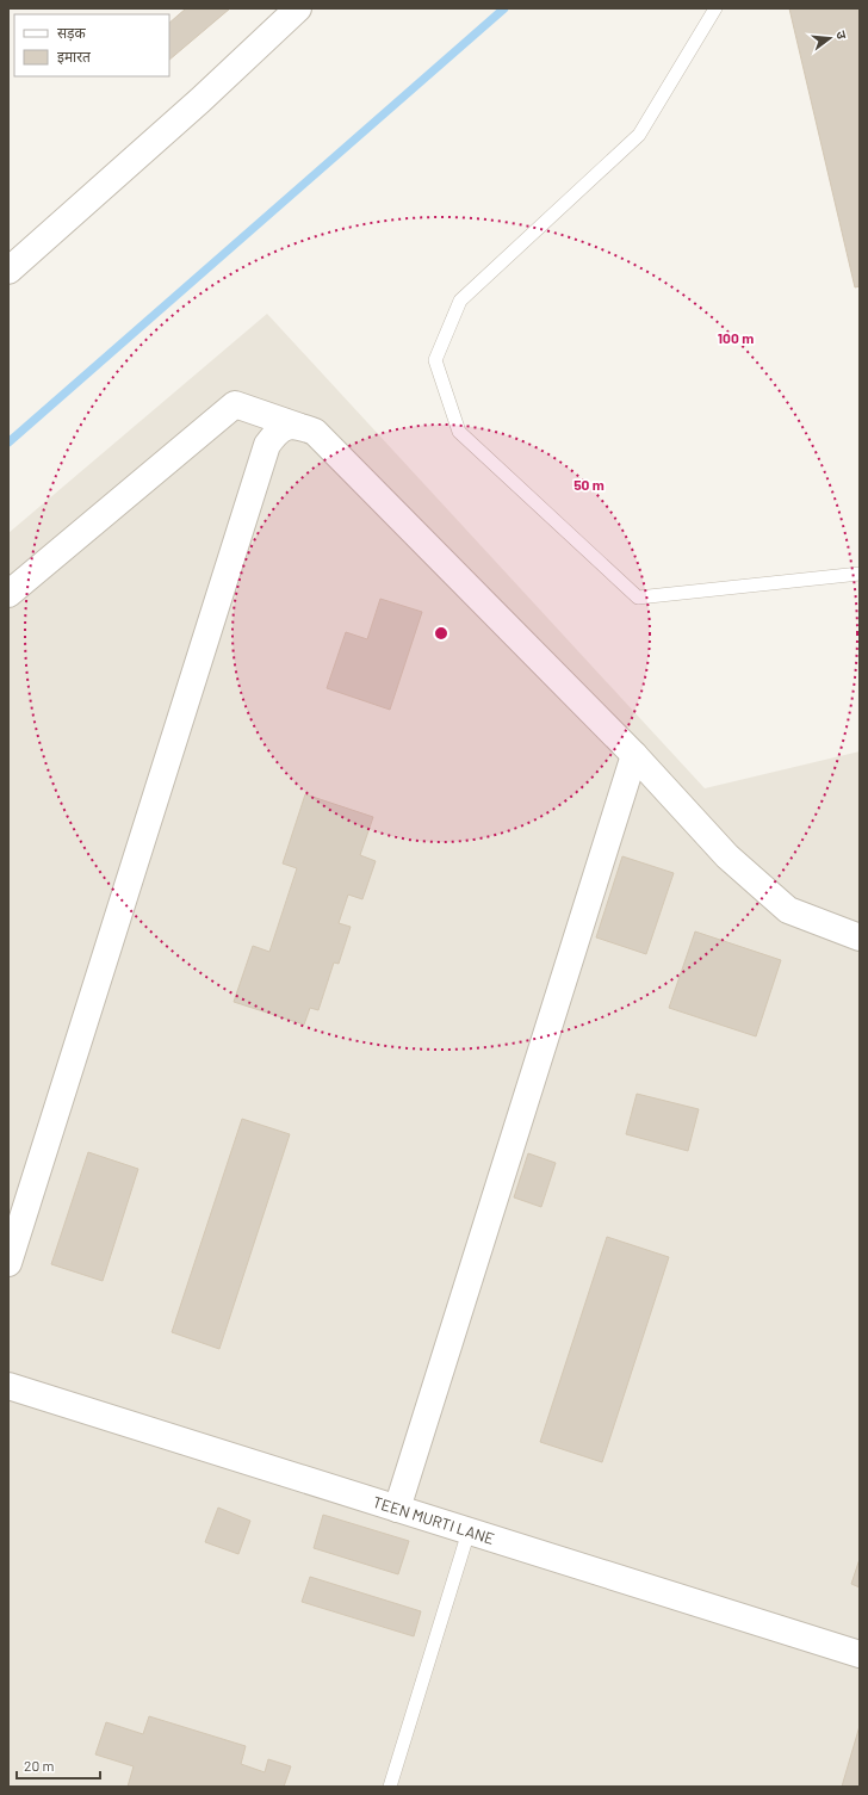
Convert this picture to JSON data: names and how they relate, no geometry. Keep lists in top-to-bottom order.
{
  "streets": {
    "street": ["TEEN MURTI LANE"]
  },
  "legend": ["सड़क", "इमारत"],
  "scale_bar": "20 m",
  "north": "right",
  "rings": ["100 m", "50 m"]
}
